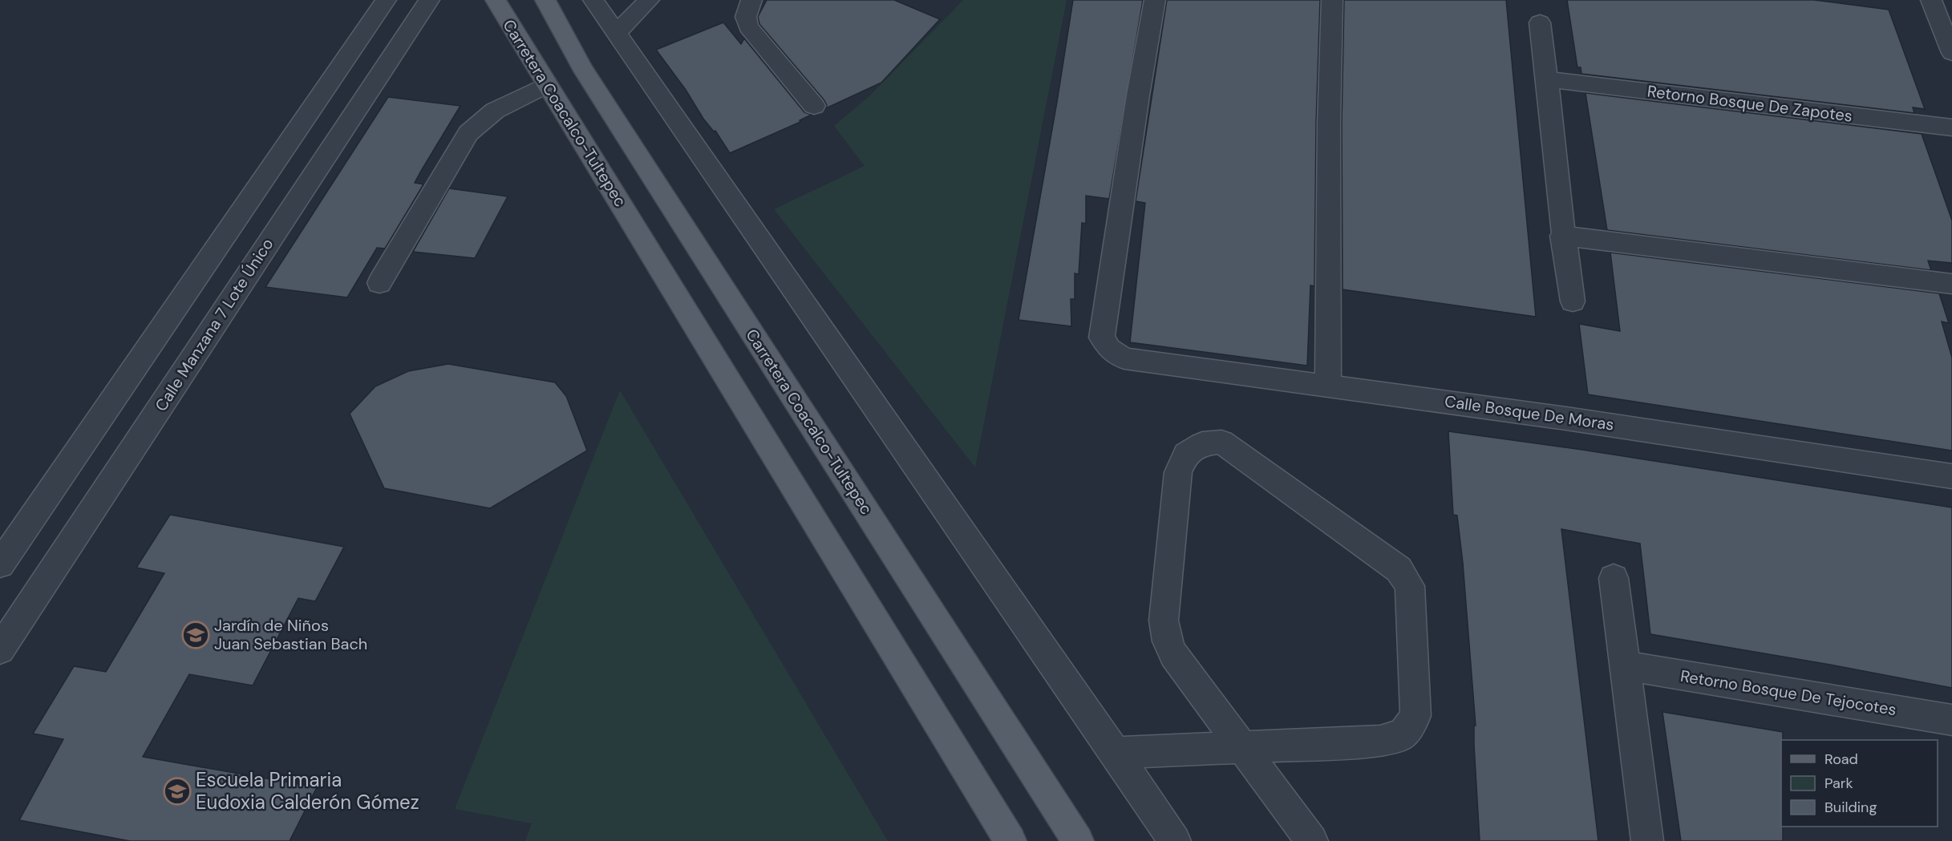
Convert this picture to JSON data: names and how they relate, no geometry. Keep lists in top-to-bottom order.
{
  "streets": {
    "main road": ["Carretera Coacalco-Tultepec"],
    "street": [
      "Retorno Bosque De Zapotes",
      "Calle Manzana 7 Lote Único",
      "Calle Bosque De Moras",
      "Retorno Bosque De Tejocotes"
    ]
  },
  "places": {
    "school or university": ["Jardín de Niños Juan Sebastian Bach", "Escuela Primaria Eudoxia Calderón Gómez"]
  },
  "legend": ["Road", "Park", "Building"]
}
